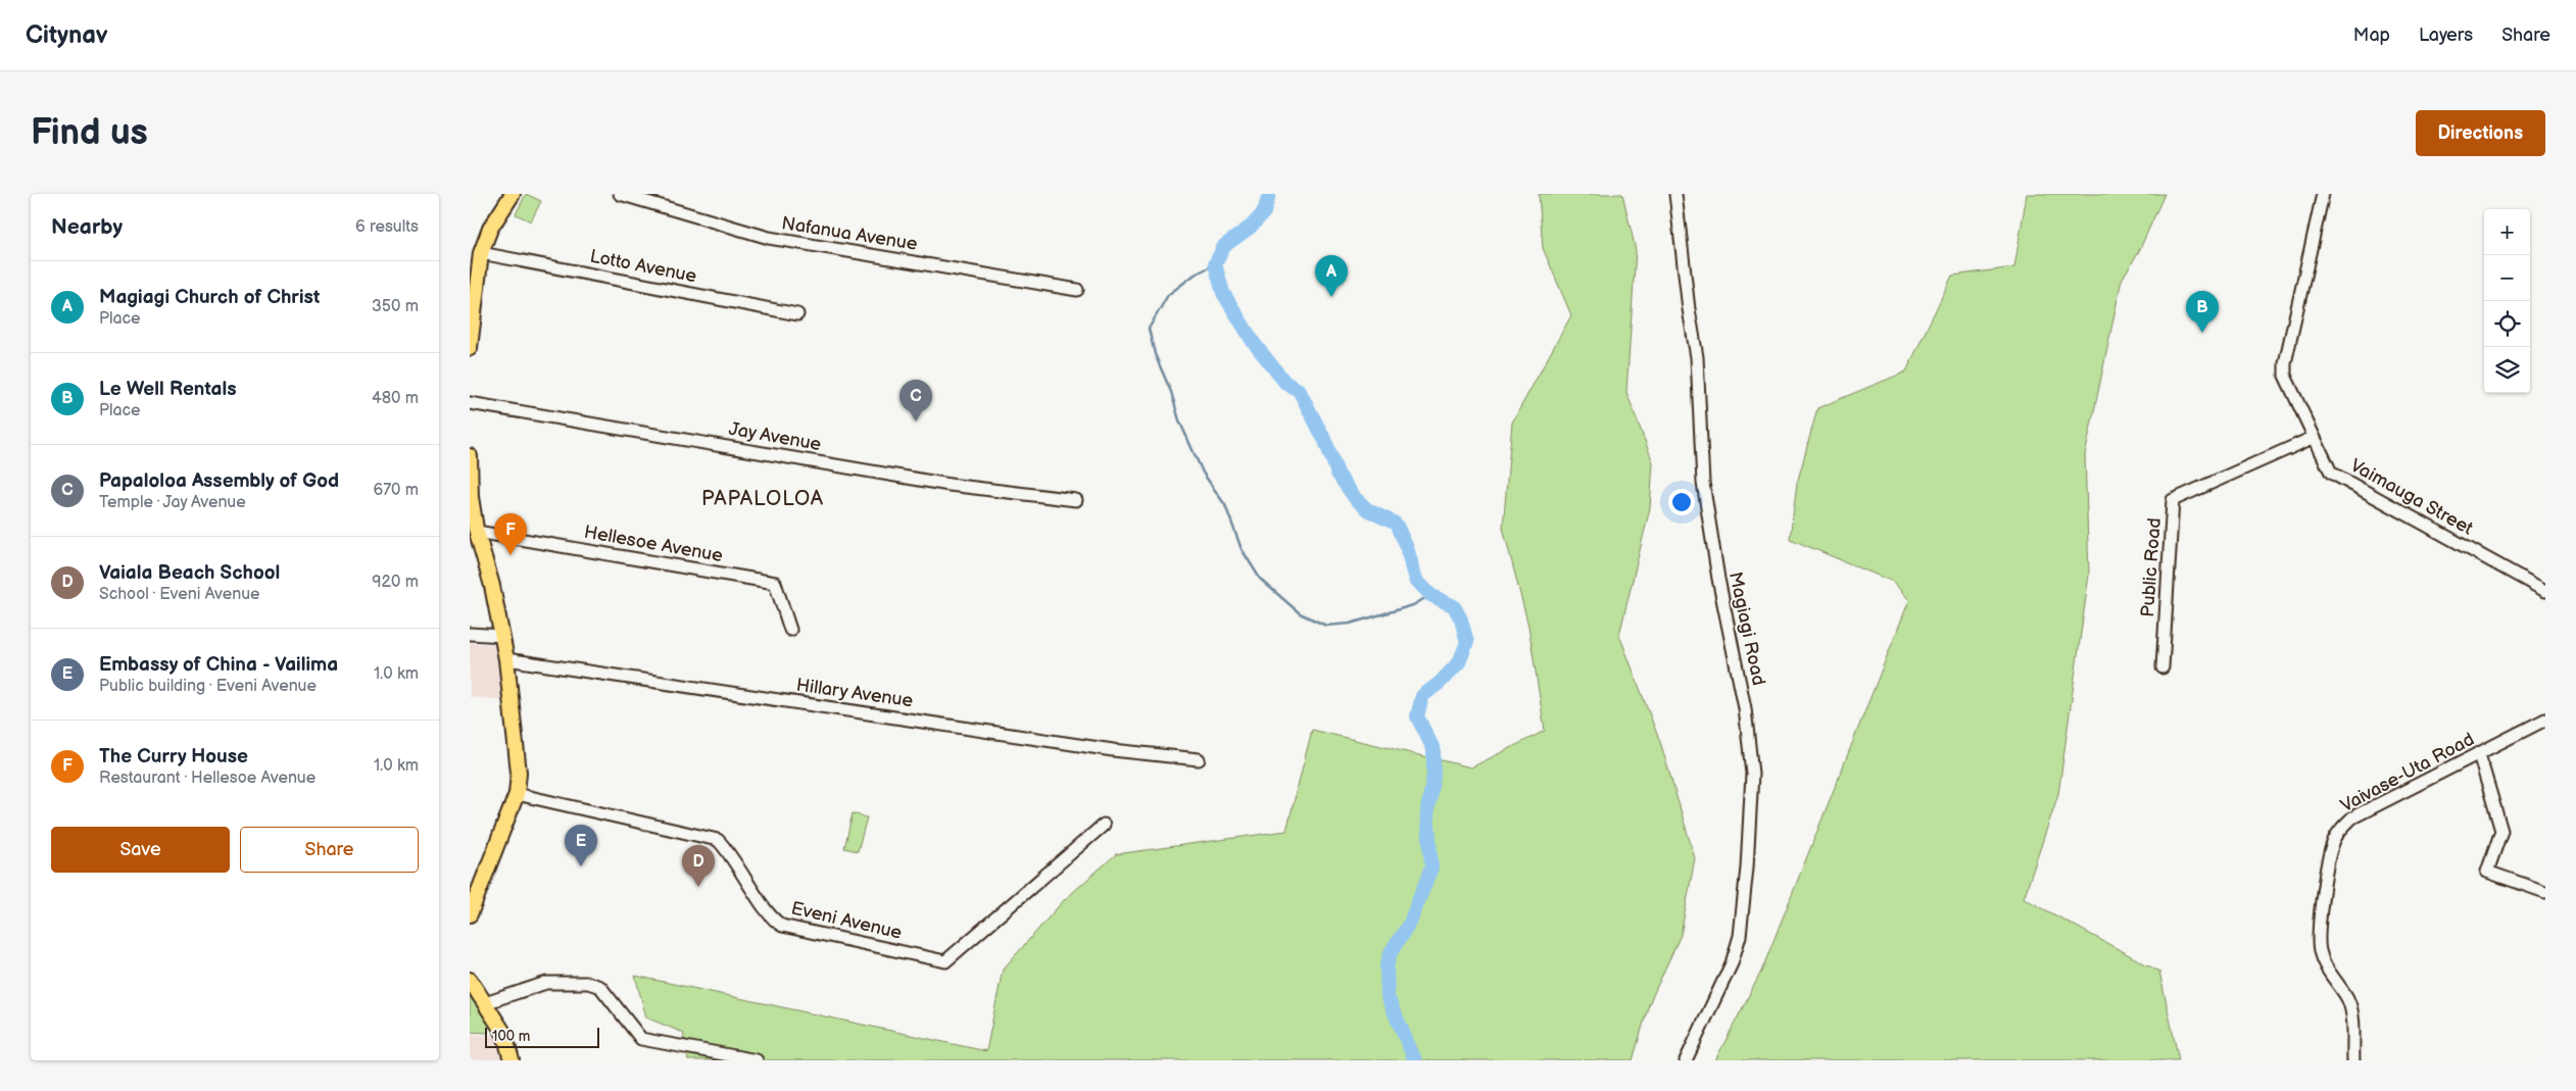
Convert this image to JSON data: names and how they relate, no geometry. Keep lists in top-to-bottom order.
{
  "streets": {
    "street": [
      "Nafanua Avenue",
      "Lotto Avenue",
      "Jay Avenue",
      "Vaimauga Street",
      "Hellesoe Avenue",
      "Public Road",
      "Magiagi Road",
      "Hillary Avenue",
      "Vaivase-Uta Road",
      "Eveni Avenue"
    ]
  },
  "crossings": [
    ["Vaimauga Street", "Public Road"]
  ],
  "districts": ["PAPALOLOA"],
  "scale_bar": "100 m",
  "page": {
    "header": "Citynav",
    "nav": ["Map", "Layers", "Share"],
    "buttons": [
      "Directions",
      ["Save", "Share"]
    ],
    "title": "Find us",
    "heading": ["Nearby", "6 results"],
    "map_buttons": ["+", "−"],
    "pins": [
      "A",
      "B",
      "C",
      "F",
      "E",
      "D"
    ],
    "list": [
      {
        "mark": "A",
        "name": "Magiagi Church of Christ",
        "note": "Place",
        "value": "350 m"
      },
      {
        "mark": "B",
        "name": "Le Well Rentals",
        "note": "Place",
        "value": "480 m"
      },
      {
        "mark": "C",
        "name": "Papaloloa Assembly of God",
        "note": "Temple · Jay Avenue",
        "value": "670 m"
      },
      {
        "mark": "D",
        "name": "Vaiala Beach School",
        "note": "School · Eveni Avenue",
        "value": "920 m"
      },
      {
        "mark": "E",
        "name": "Embassy of China - Vailima",
        "note": "Public building · Eveni Avenue",
        "value": "1.0 km"
      },
      {
        "mark": "F",
        "name": "The Curry House",
        "note": "Restaurant · Hellesoe Avenue",
        "value": "1.0 km"
      }
    ],
    "scale": "100 m"
  }
}
